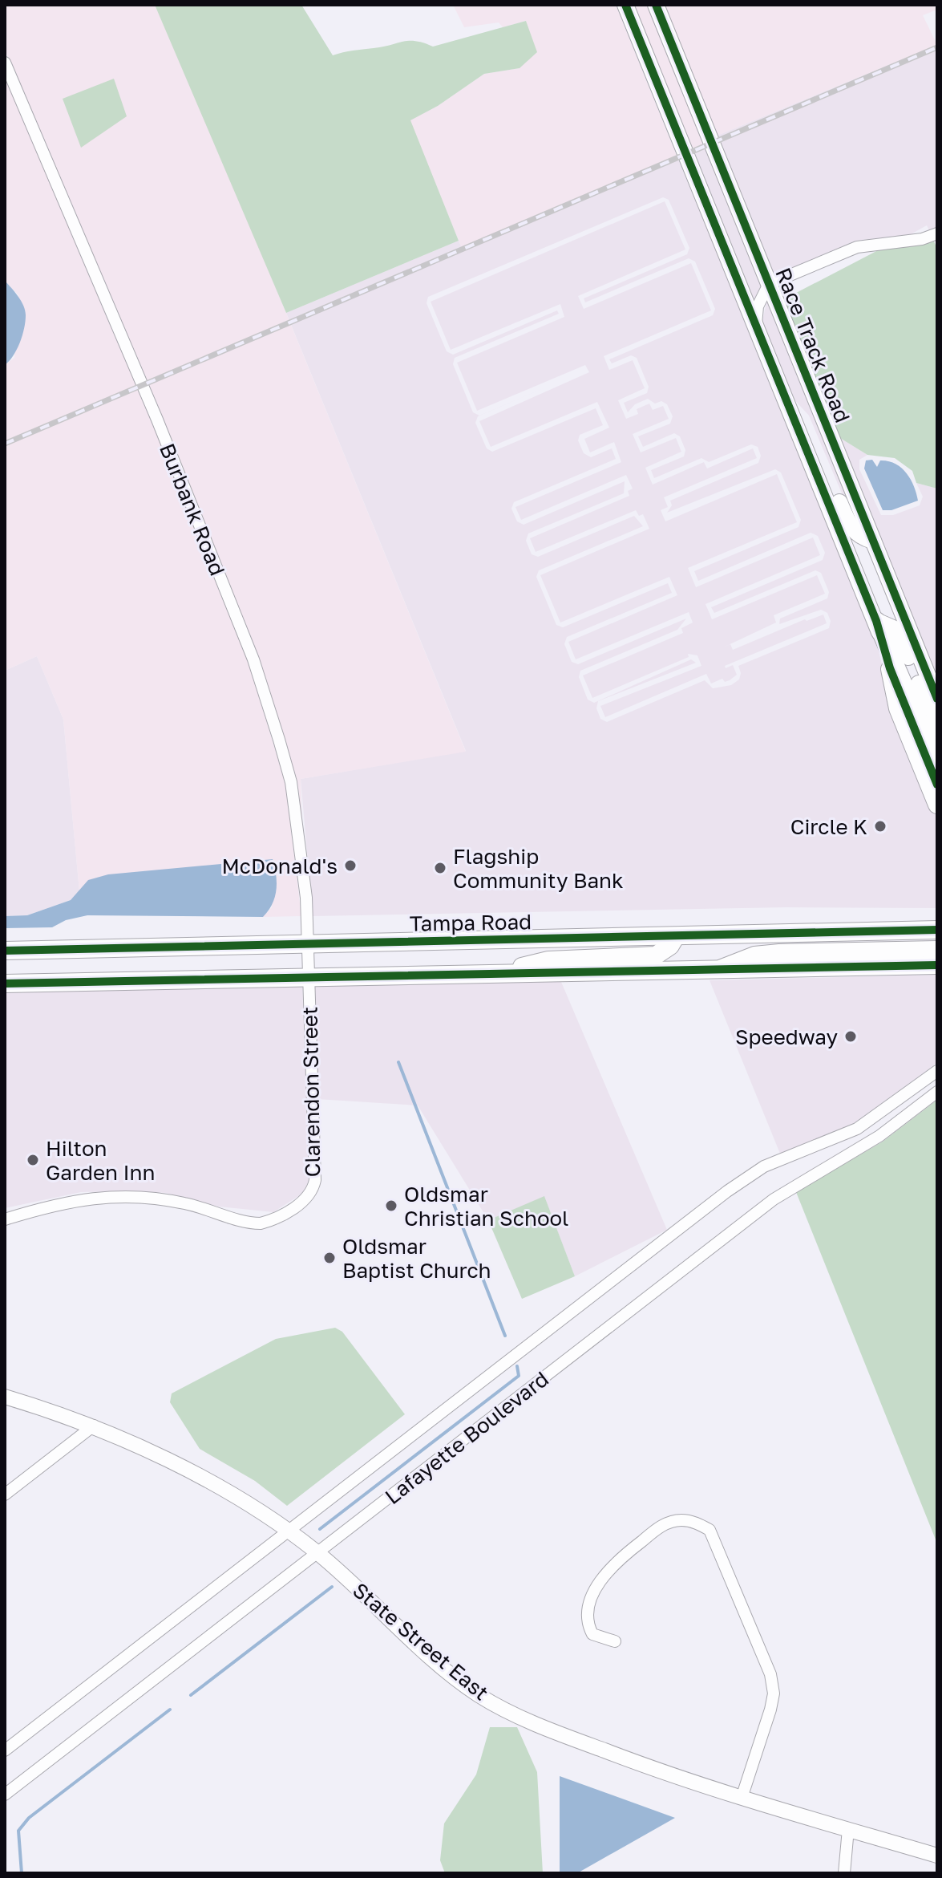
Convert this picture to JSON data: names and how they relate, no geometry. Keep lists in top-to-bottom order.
{
  "streets": {
    "main road": ["Race Track Road", "Tampa Road"],
    "street": [
      "Burbank Road",
      "Clarendon Street",
      "Lafayette Boulevard",
      "State Street East"
    ]
  },
  "crossings": [
    ["Burbank Road", "Tampa Road"],
    ["Burbank Road", "Clarendon Street"],
    ["Lafayette Boulevard", "State Street East"]
  ],
  "places": [
    "Circle K",
    "McDonald's",
    "Flagship Community Bank",
    "Speedway",
    "Hilton Garden Inn",
    "Oldsmar Christian School",
    "Oldsmar Baptist Church"
  ]
}
